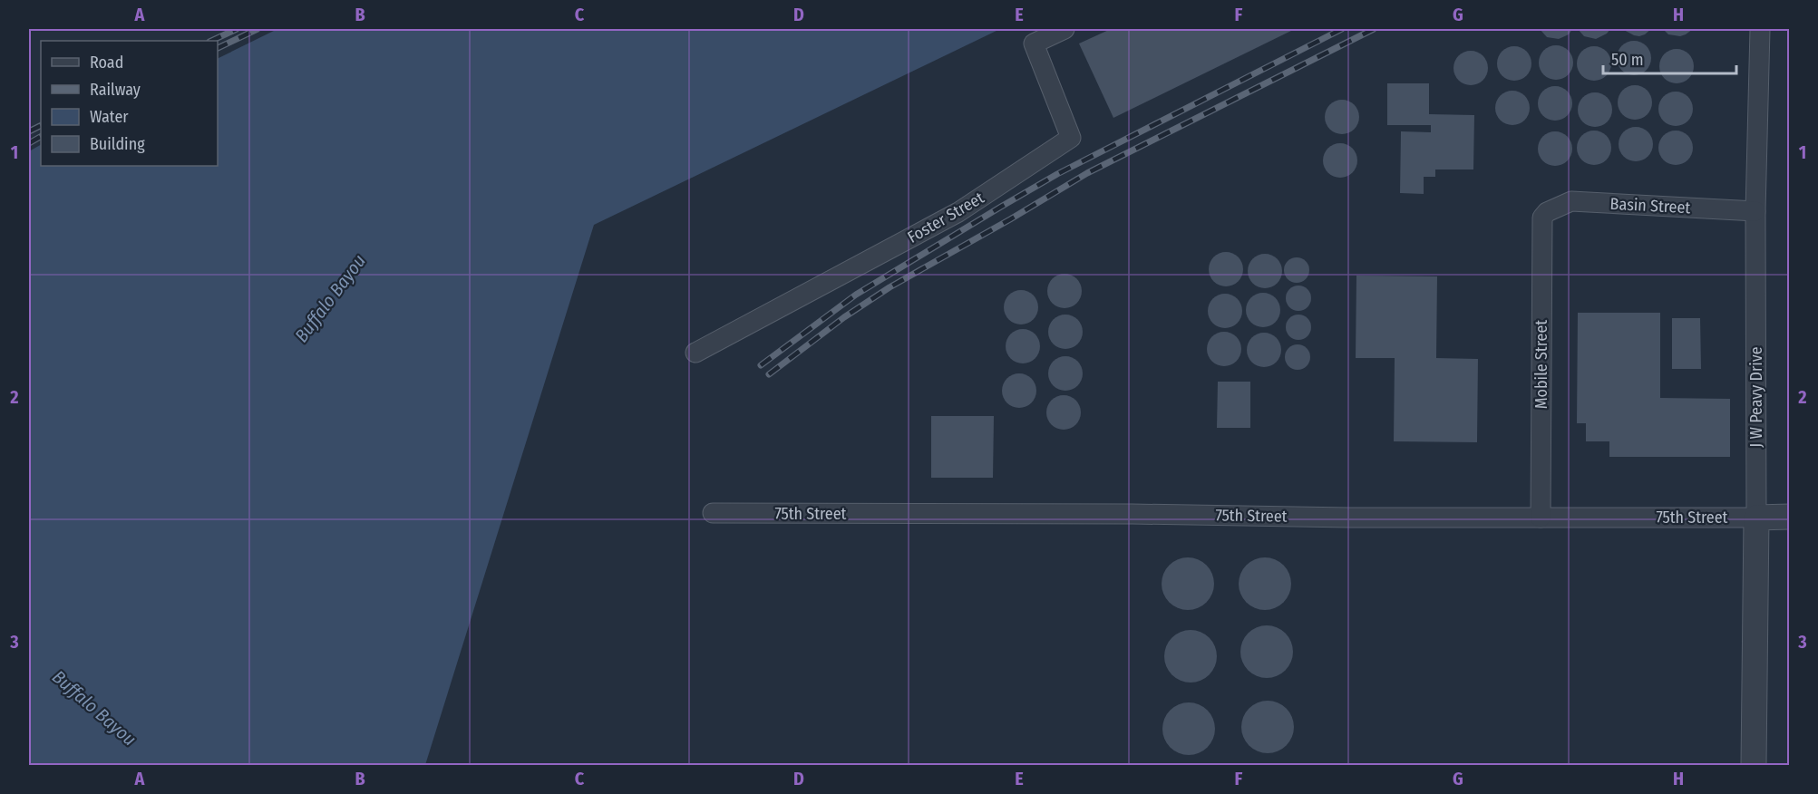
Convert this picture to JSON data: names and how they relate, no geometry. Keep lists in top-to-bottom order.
{
  "streets": {
    "street": [
      "Basin Street",
      "Foster Street",
      "Mobile Street",
      "J W Peavy Drive",
      "75th Street"
    ]
  },
  "crossings": [
    ["Basin Street", "Mobile Street"],
    ["Basin Street", "J W Peavy Drive"],
    ["Mobile Street", "75th Street"],
    ["J W Peavy Drive", "75th Street"]
  ],
  "water": ["Buffalo Bayou"],
  "legend": [
    "Road",
    "Railway",
    "Water",
    "Building"
  ],
  "scale_bar": "50 m",
  "grid": {
    "columns": [
      "A",
      "B",
      "C",
      "D",
      "E",
      "F",
      "G",
      "H"
    ],
    "rows": ["1", "2", "3"]
  }
}
